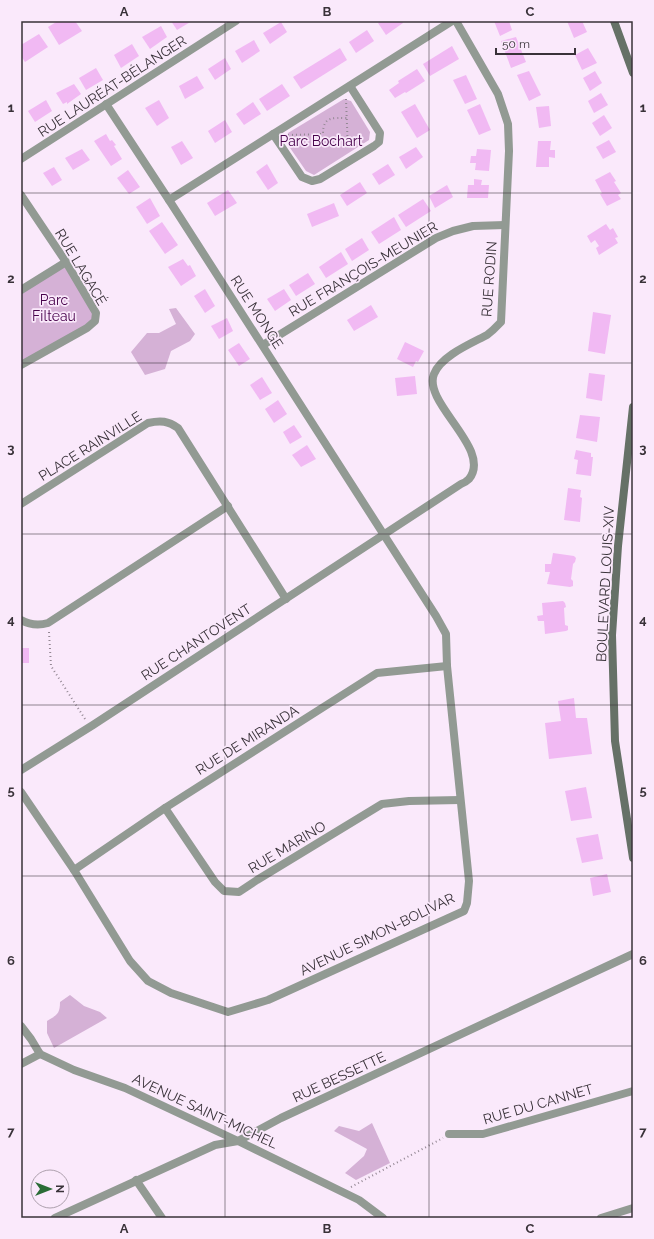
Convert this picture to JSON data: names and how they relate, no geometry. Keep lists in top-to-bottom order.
{
  "streets": {
    "main road": ["BOULEVARD LOUIS-XIV"],
    "street": [
      "RUE LAURÉAT-BÉLANGER",
      "RUE LAGACÉ",
      "RUE FRANÇOIS-MEUNIER",
      "RUE RODIN",
      "RUE MONGE",
      "PLACE RAINVILLE",
      "RUE CHANTOVENT",
      "RUE DE MIRANDA",
      "RUE MARINO",
      "AVENUE SIMON-BOLIVAR",
      "RUE BESSETTE",
      "RUE DU CANNET",
      "AVENUE SAINT-MICHEL"
    ]
  },
  "crossings": [
    ["RUE LAURÉAT-BÉLANGER", "RUE MONGE"],
    ["RUE FRANÇOIS-MEUNIER", "RUE RODIN"],
    ["RUE FRANÇOIS-MEUNIER", "RUE MONGE"],
    ["RUE RODIN", "RUE MONGE"],
    ["RUE RODIN", "RUE CHANTOVENT"],
    ["RUE RODIN", "AVENUE SIMON-BOLIVAR"],
    ["RUE MONGE", "RUE CHANTOVENT"],
    ["RUE MONGE", "AVENUE SIMON-BOLIVAR"],
    ["PLACE RAINVILLE", "RUE CHANTOVENT"],
    ["RUE CHANTOVENT", "AVENUE SIMON-BOLIVAR"],
    ["RUE DE MIRANDA", "RUE MARINO"],
    ["RUE DE MIRANDA", "AVENUE SIMON-BOLIVAR"],
    ["RUE MARINO", "AVENUE SIMON-BOLIVAR"],
    ["RUE BESSETTE", "AVENUE SAINT-MICHEL"]
  ],
  "parks": ["Parc Bochart", "Parc Filteau"],
  "scale_bar": "50 m",
  "north": "right",
  "grid": {
    "columns": ["A", "B", "C"],
    "rows": [
      "1",
      "2",
      "3",
      "4",
      "5",
      "6",
      "7"
    ]
  }
}
